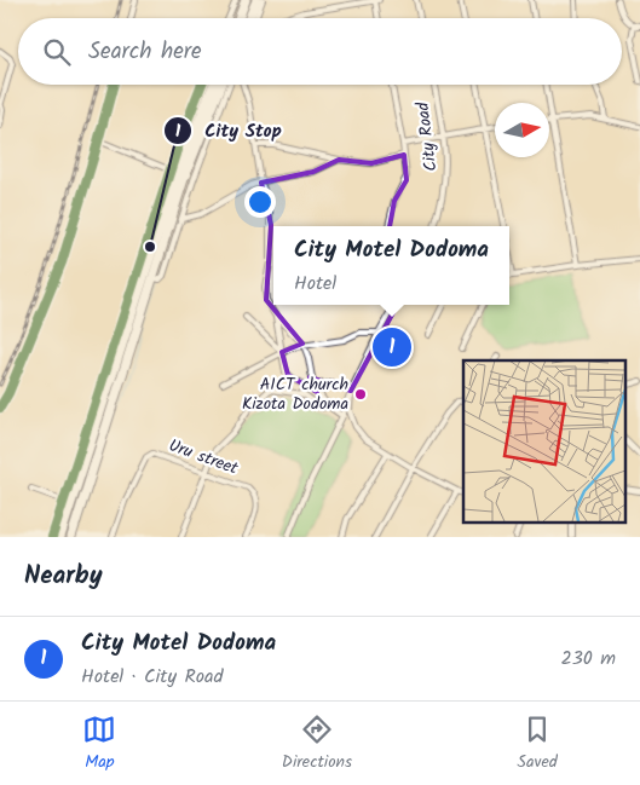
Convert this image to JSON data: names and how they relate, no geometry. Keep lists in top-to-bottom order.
{
  "streets": {
    "street": ["City Road", "Uru street"]
  },
  "places": ["City Stop", "AICT church Kizota Dodoma"],
  "north": "right",
  "page": {
    "search": "Search here",
    "popup": ["City Motel Dodoma", "Hotel"],
    "pins": "1",
    "heading": "Nearby",
    "list": [
      {
        "mark": "1",
        "name": "City Motel Dodoma",
        "note": "Hotel · City Road",
        "value": "230 m"
      }
    ],
    "nav": ["Map", "Directions", "Saved"]
  }
}
